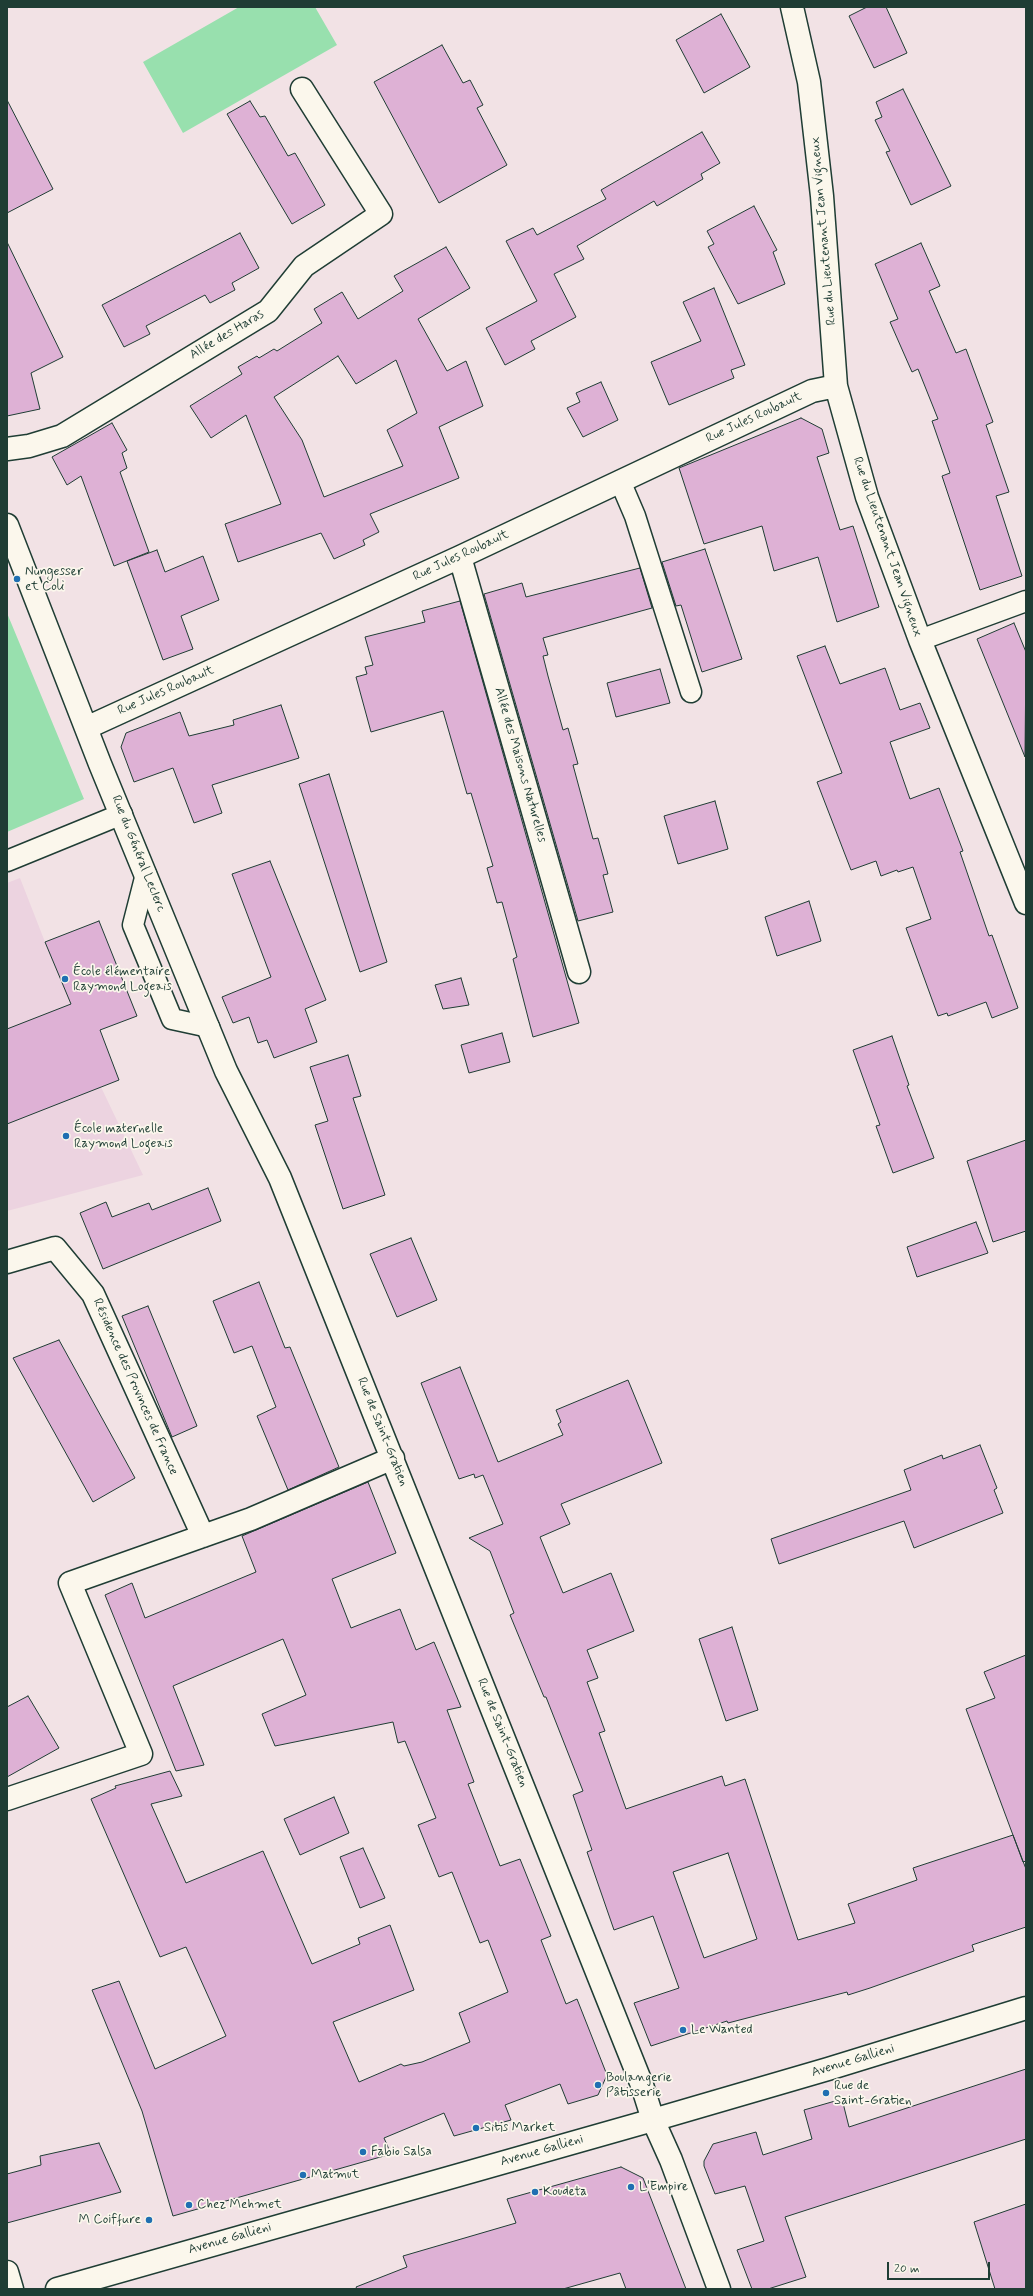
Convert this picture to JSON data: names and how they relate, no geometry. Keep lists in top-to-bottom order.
{
  "streets": {
    "street": [
      "Rue du Lieutenant Jean Vigneux",
      "Allée des Haras",
      "Rue Jules Roubault",
      "Allée des Maisons Naturelles",
      "Rue du Général Leclerc",
      "Résidence des Provinces de France",
      "Rue de Saint-Gratien",
      "Avenue Gallieni"
    ]
  },
  "crossings": [
    ["Rue du Lieutenant Jean Vigneux", "Rue Jules Roubault"],
    ["Rue Jules Roubault", "Allée des Maisons Naturelles"],
    ["Rue Jules Roubault", "Rue du Général Leclerc"],
    ["Rue du Général Leclerc", "Rue de Saint-Gratien"],
    ["Rue de Saint-Gratien", "Avenue Gallieni"]
  ],
  "places": [
    "Nungesser et Coli",
    "École élémentaire Raymond Logeais",
    "École maternelle Raymond Logeais",
    "Le Wanted",
    "Boulangerie Pâtisserie",
    "Rue de Saint-Gratien",
    "Sitis Market",
    "Fabio Salsa",
    "Matmut",
    "L'Empire",
    "Koudeta",
    "Chez Mehmet",
    "M Coiffure"
  ],
  "scale_bar": "20 m"
}
